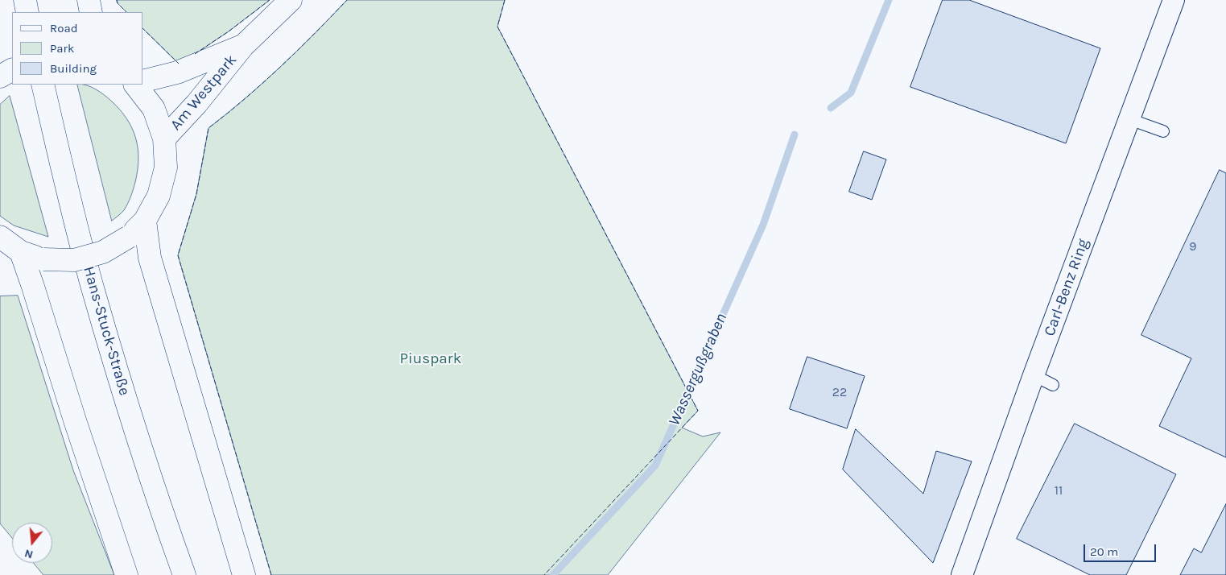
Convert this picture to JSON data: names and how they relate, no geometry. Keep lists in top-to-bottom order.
{
  "streets": {
    "main road": ["Am Westpark", "Hans-Stuck-Straße"],
    "street": ["Carl-Benz Ring"]
  },
  "water": ["Wassergußgraben"],
  "parks": ["Piuspark"],
  "house_numbers": ["9", "22", "11"],
  "legend": ["Road", "Park", "Building"],
  "scale_bar": "20 m",
  "north": "bottom"
}
